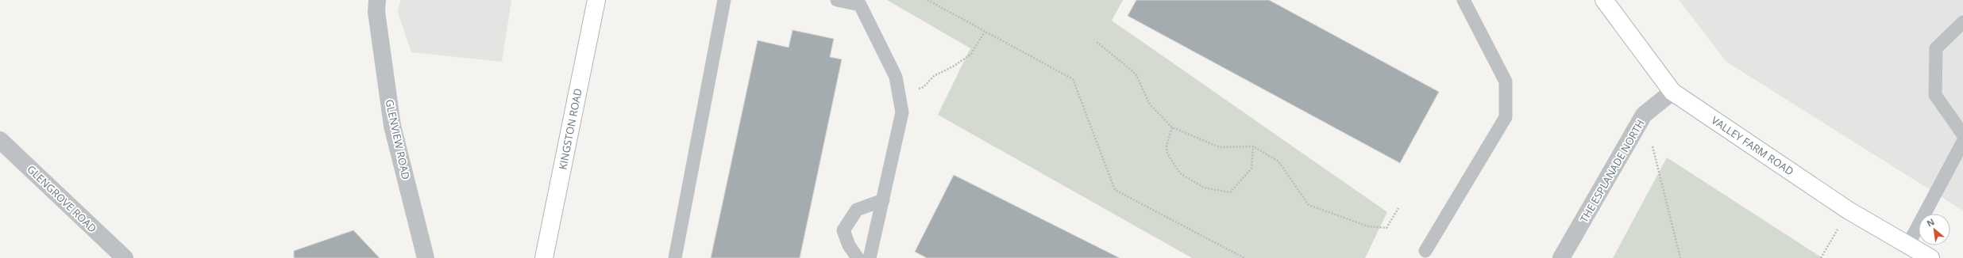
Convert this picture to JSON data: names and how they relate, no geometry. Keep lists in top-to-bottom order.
{
  "streets": {
    "street": [
      "KINGSTON ROAD",
      "GLENVIEW ROAD",
      "VALLEY FARM ROAD",
      "THE ESPLANADE NORTH",
      "GLENGROVE ROAD"
    ]
  },
  "crossings": [
    ["VALLEY FARM ROAD", "THE ESPLANADE NORTH"]
  ],
  "north": "top left"
}
